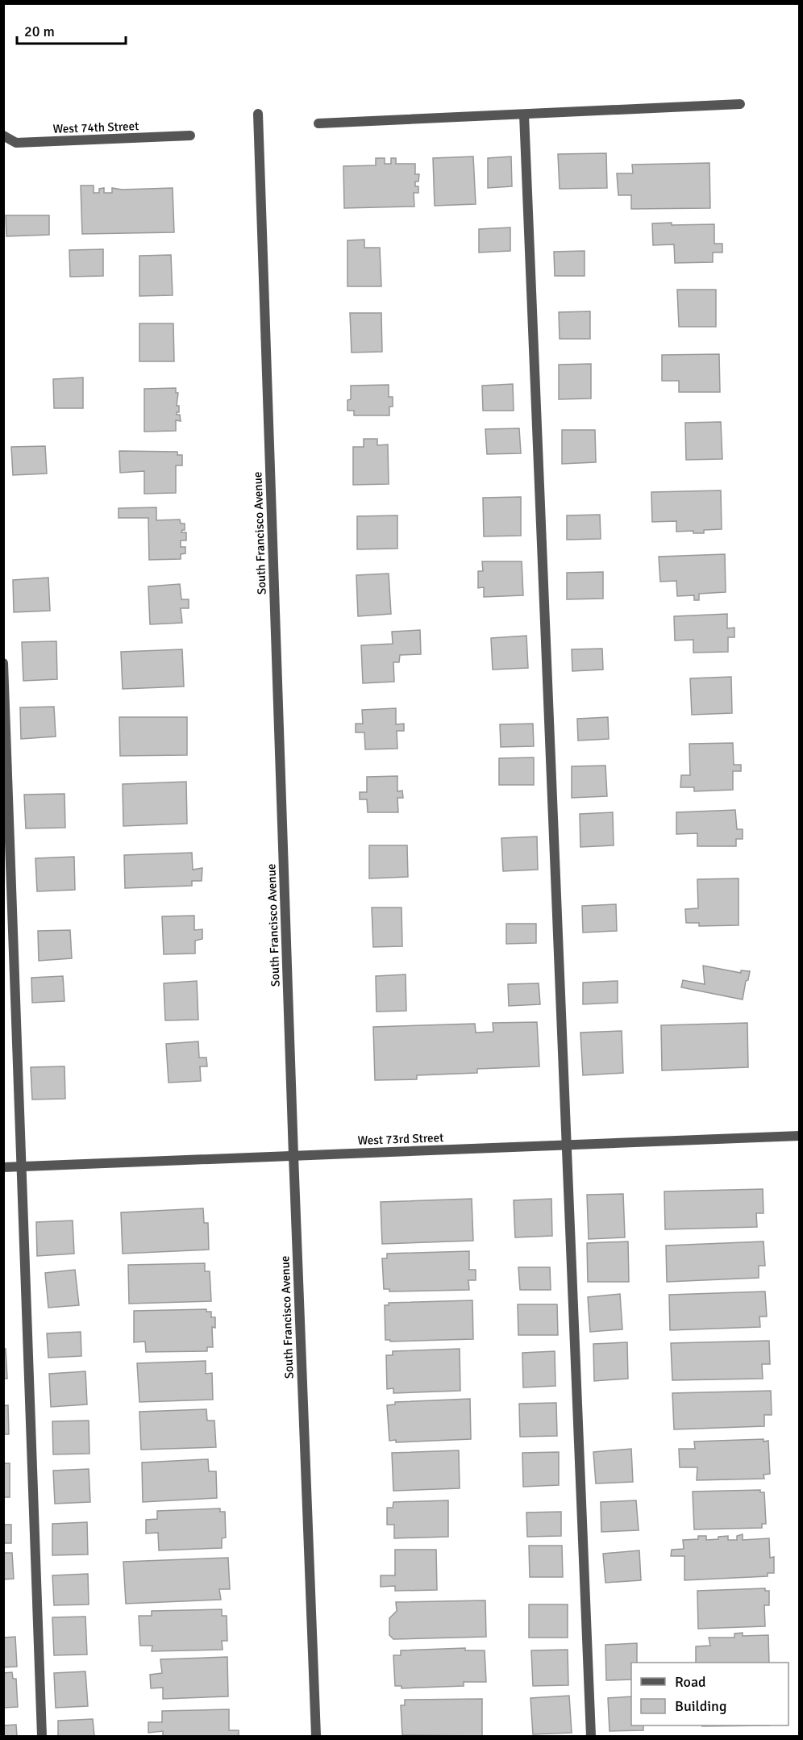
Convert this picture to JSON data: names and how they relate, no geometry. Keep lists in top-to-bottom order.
{
  "streets": {
    "street": ["West 74th Street", "South Francisco Avenue", "West 73rd Street"]
  },
  "crossings": [
    ["South Francisco Avenue", "West 73rd Street"]
  ],
  "legend": ["Road", "Building"],
  "scale_bar": "20 m"
}
